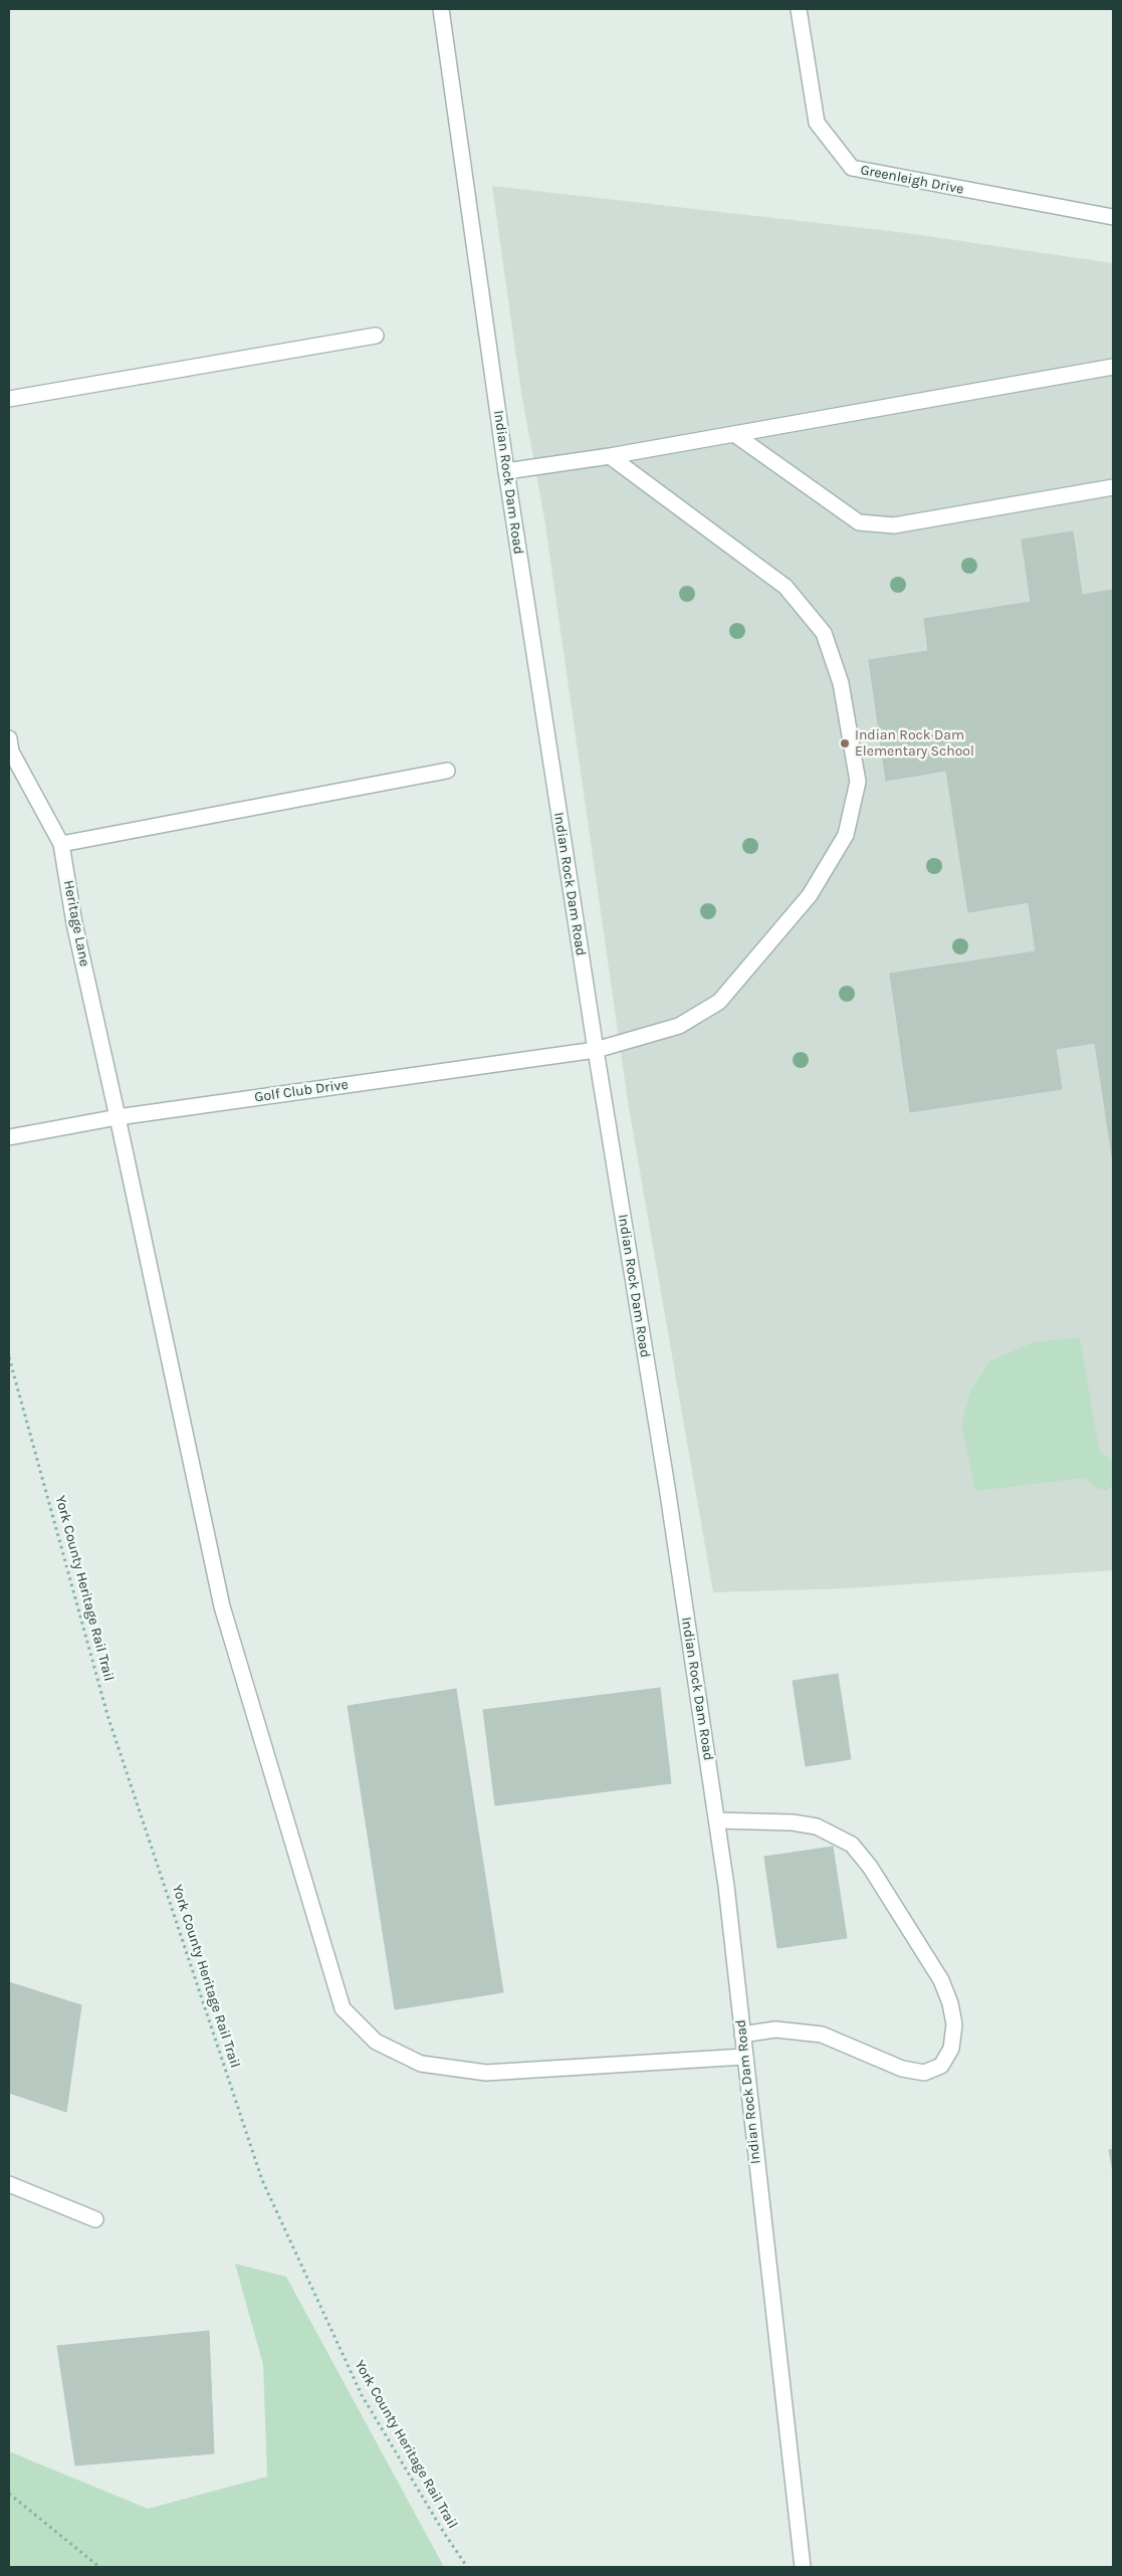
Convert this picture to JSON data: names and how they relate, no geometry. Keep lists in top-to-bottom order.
{
  "streets": {
    "street": [
      "Greenleigh Drive",
      "Indian Rock Dam Road",
      "Heritage Lane",
      "Golf Club Drive"
    ],
    "path": ["York County Heritage Rail Trail"]
  },
  "crossings": [
    ["Indian Rock Dam Road", "Heritage Lane"],
    ["Indian Rock Dam Road", "Golf Club Drive"],
    ["Heritage Lane", "Golf Club Drive"]
  ],
  "places": ["Indian Rock Dam Elementary School"]
}
